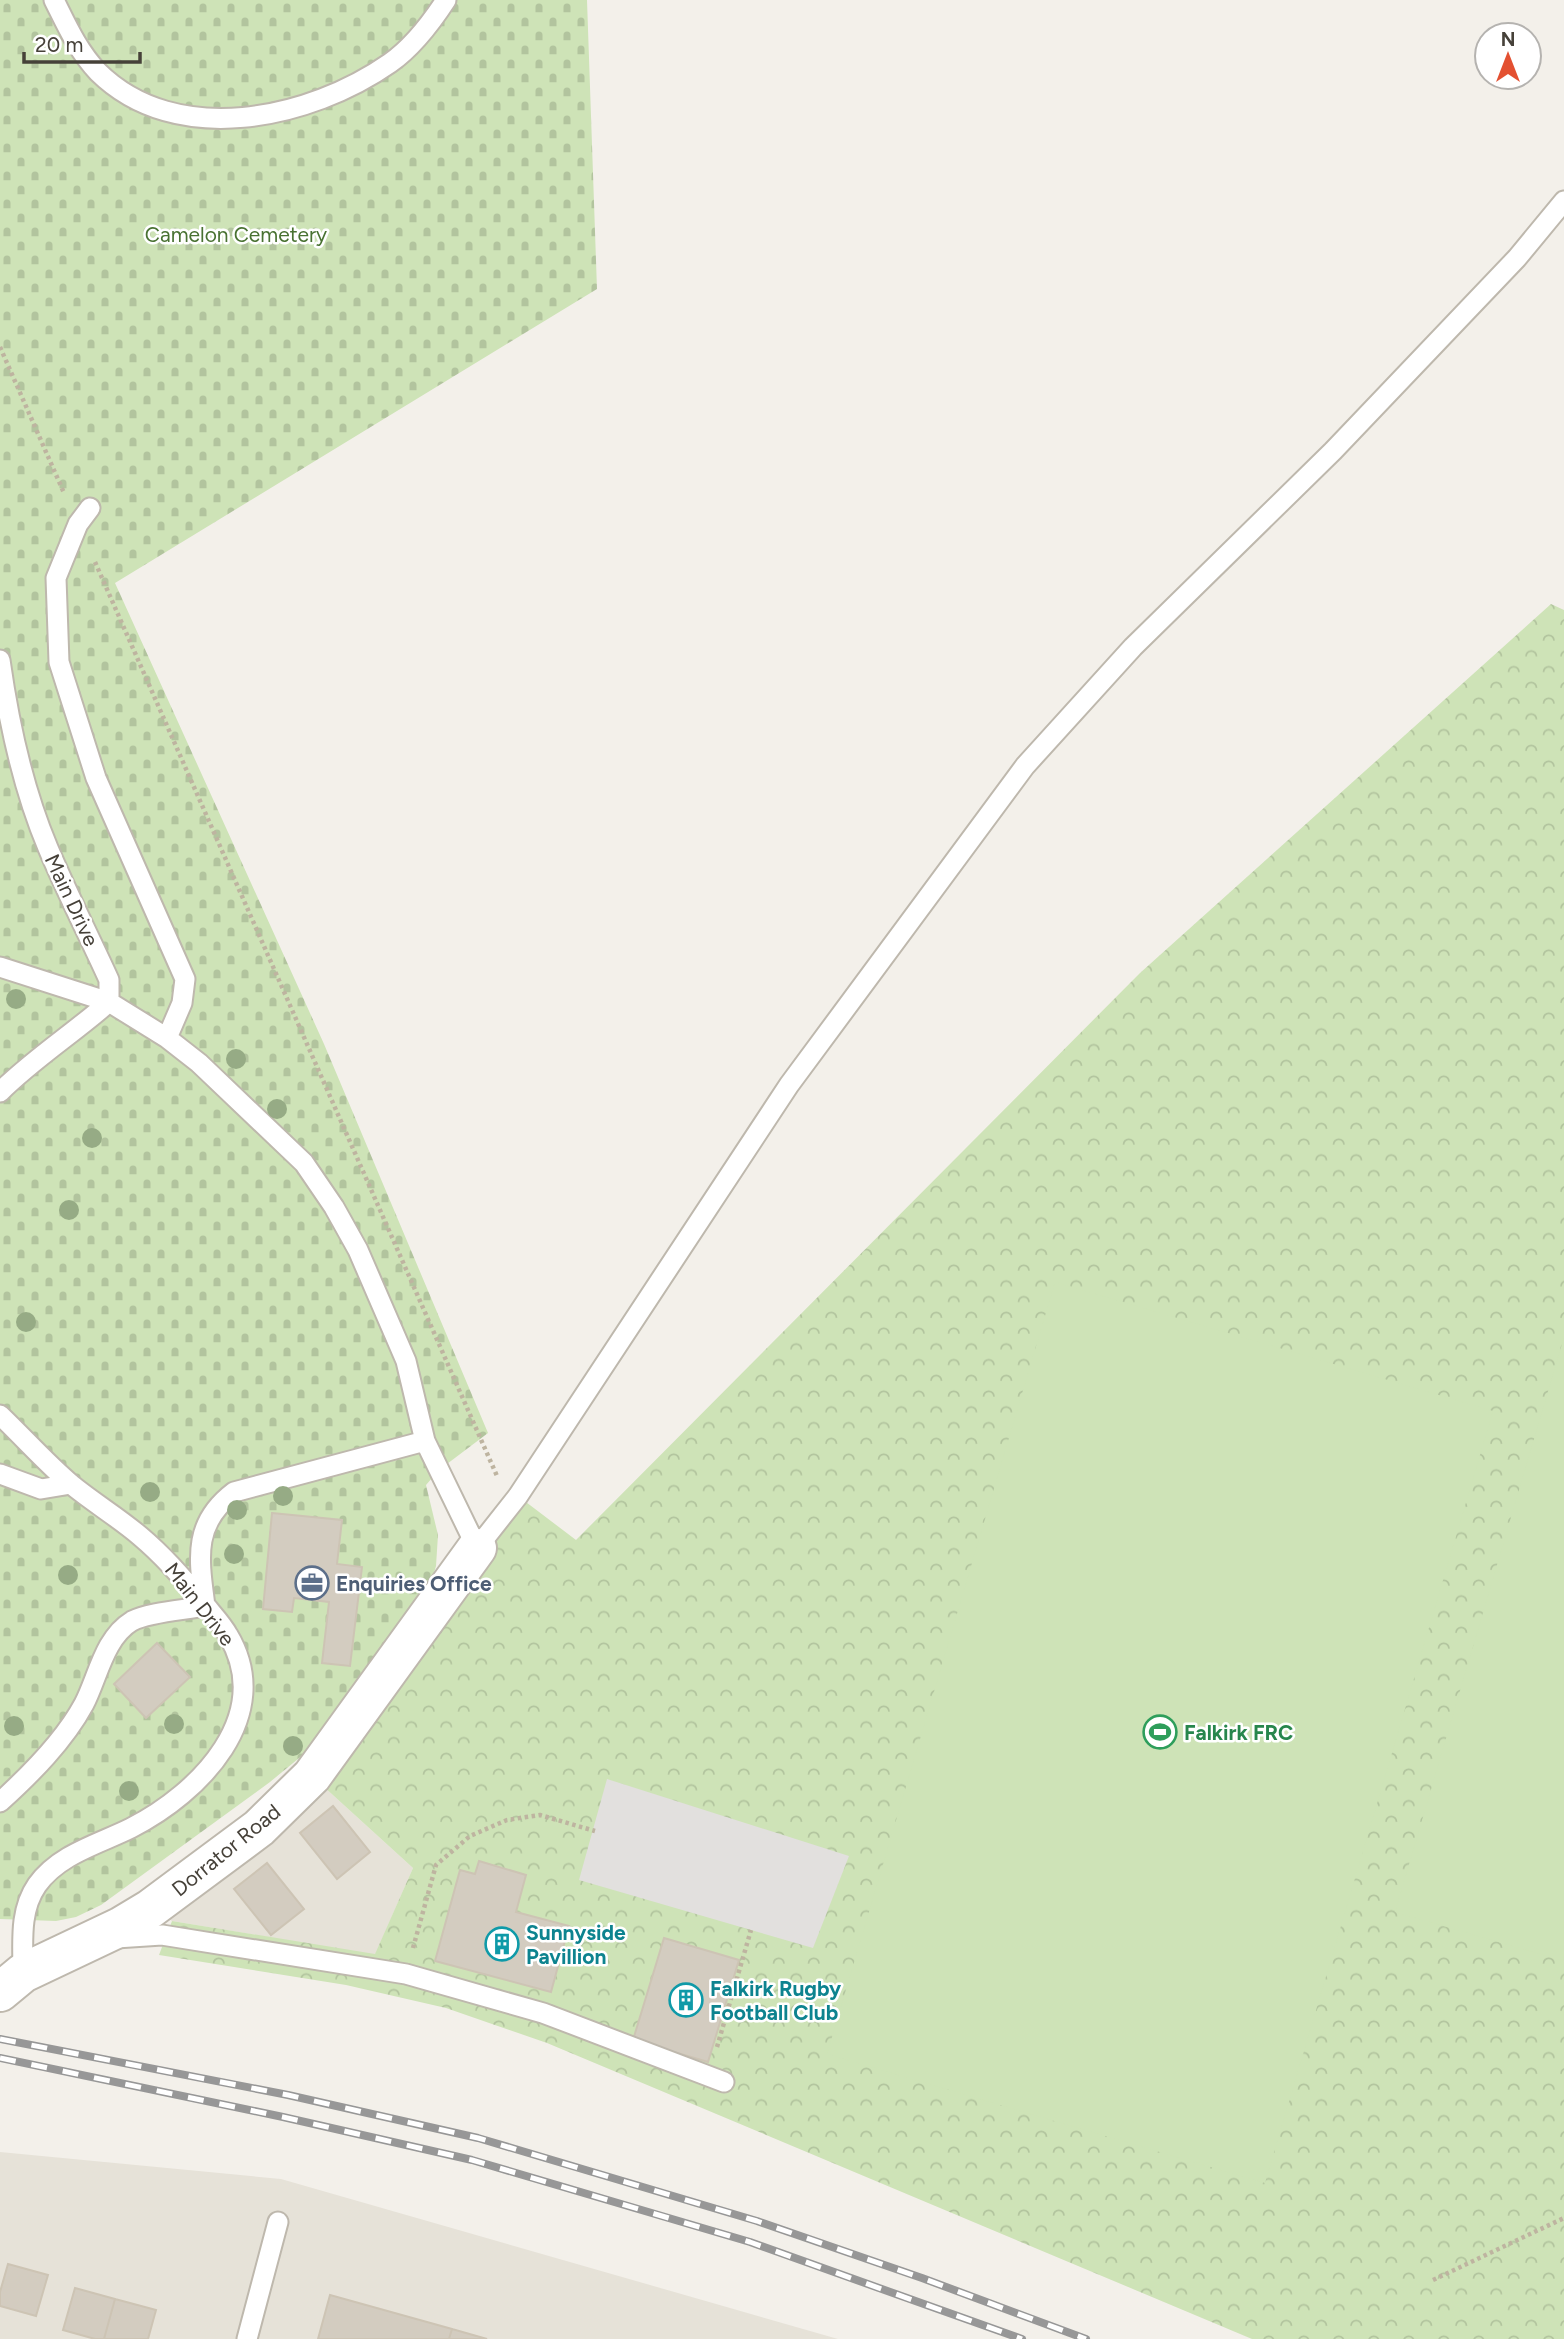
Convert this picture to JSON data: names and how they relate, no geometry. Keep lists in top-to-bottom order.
{
  "streets": {
    "street": ["Dorrator Road"],
    "lane": ["Main Drive"]
  },
  "crossings": [
    ["Main Drive", "Dorrator Road"]
  ],
  "parks": ["Camelon Cemetery"],
  "places": {
    "office": ["Enquiries Office"],
    "sports": ["Falkirk FRC"],
    "building": ["Sunnyside Pavillion", "Falkirk Rugby Football Club"]
  },
  "scale_bar": "20 m",
  "north": "top"
}
